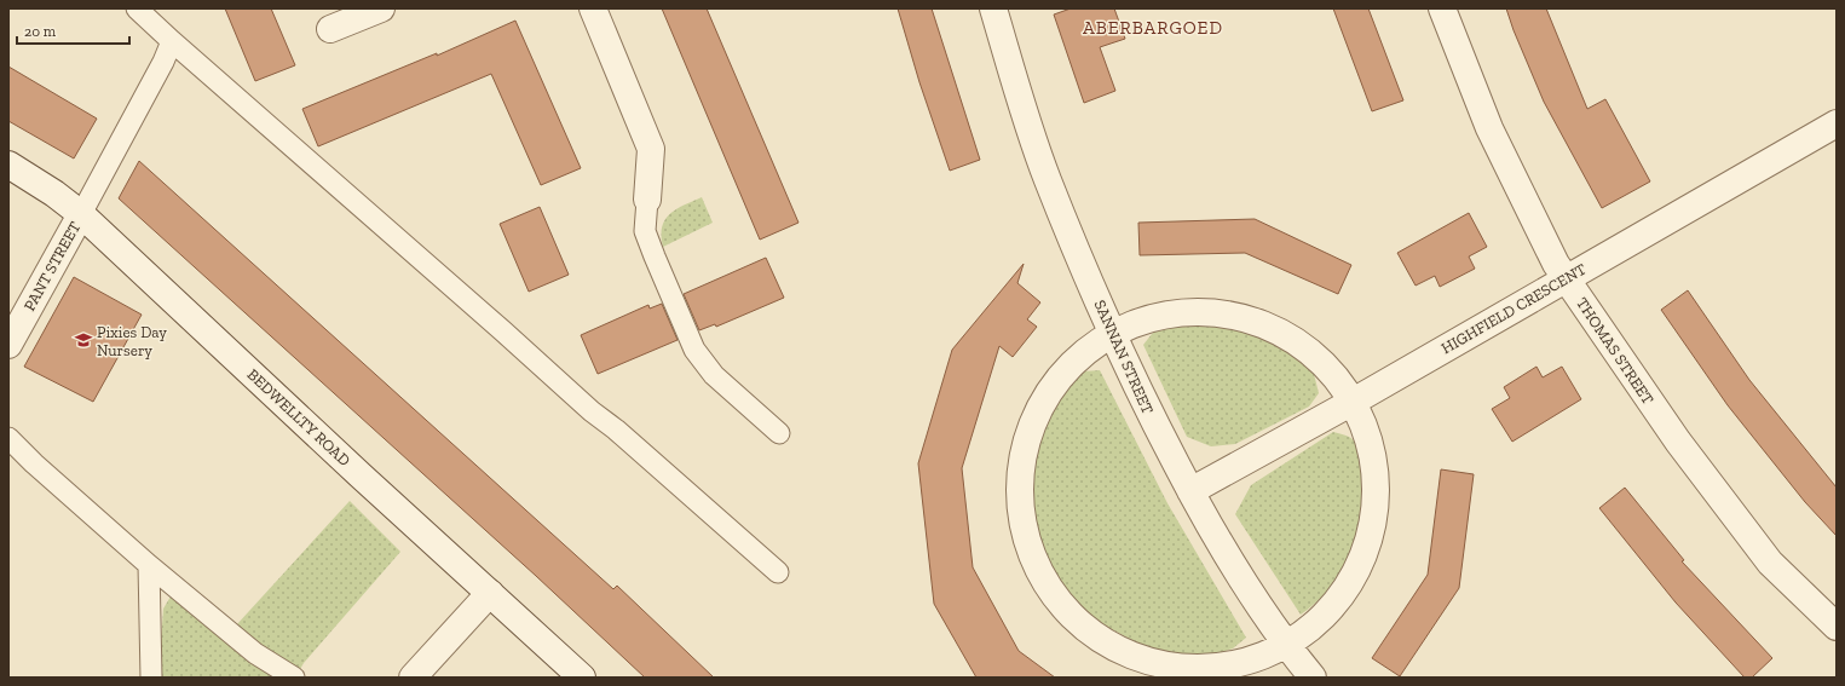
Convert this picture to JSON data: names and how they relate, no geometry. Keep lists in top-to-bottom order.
{
  "streets": {
    "street": [
      "PANT STREET",
      "HIGHFIELD CRESCENT",
      "THOMAS STREET",
      "SANNAN STREET",
      "BEDWELLTY ROAD"
    ]
  },
  "crossings": [
    ["PANT STREET", "BEDWELLTY ROAD"],
    ["HIGHFIELD CRESCENT", "THOMAS STREET"],
    ["HIGHFIELD CRESCENT", "SANNAN STREET"]
  ],
  "districts": ["ABERBARGOED"],
  "places": {
    "school or university": ["Pixies Day Nursery"]
  },
  "scale_bar": "20 m"
}
